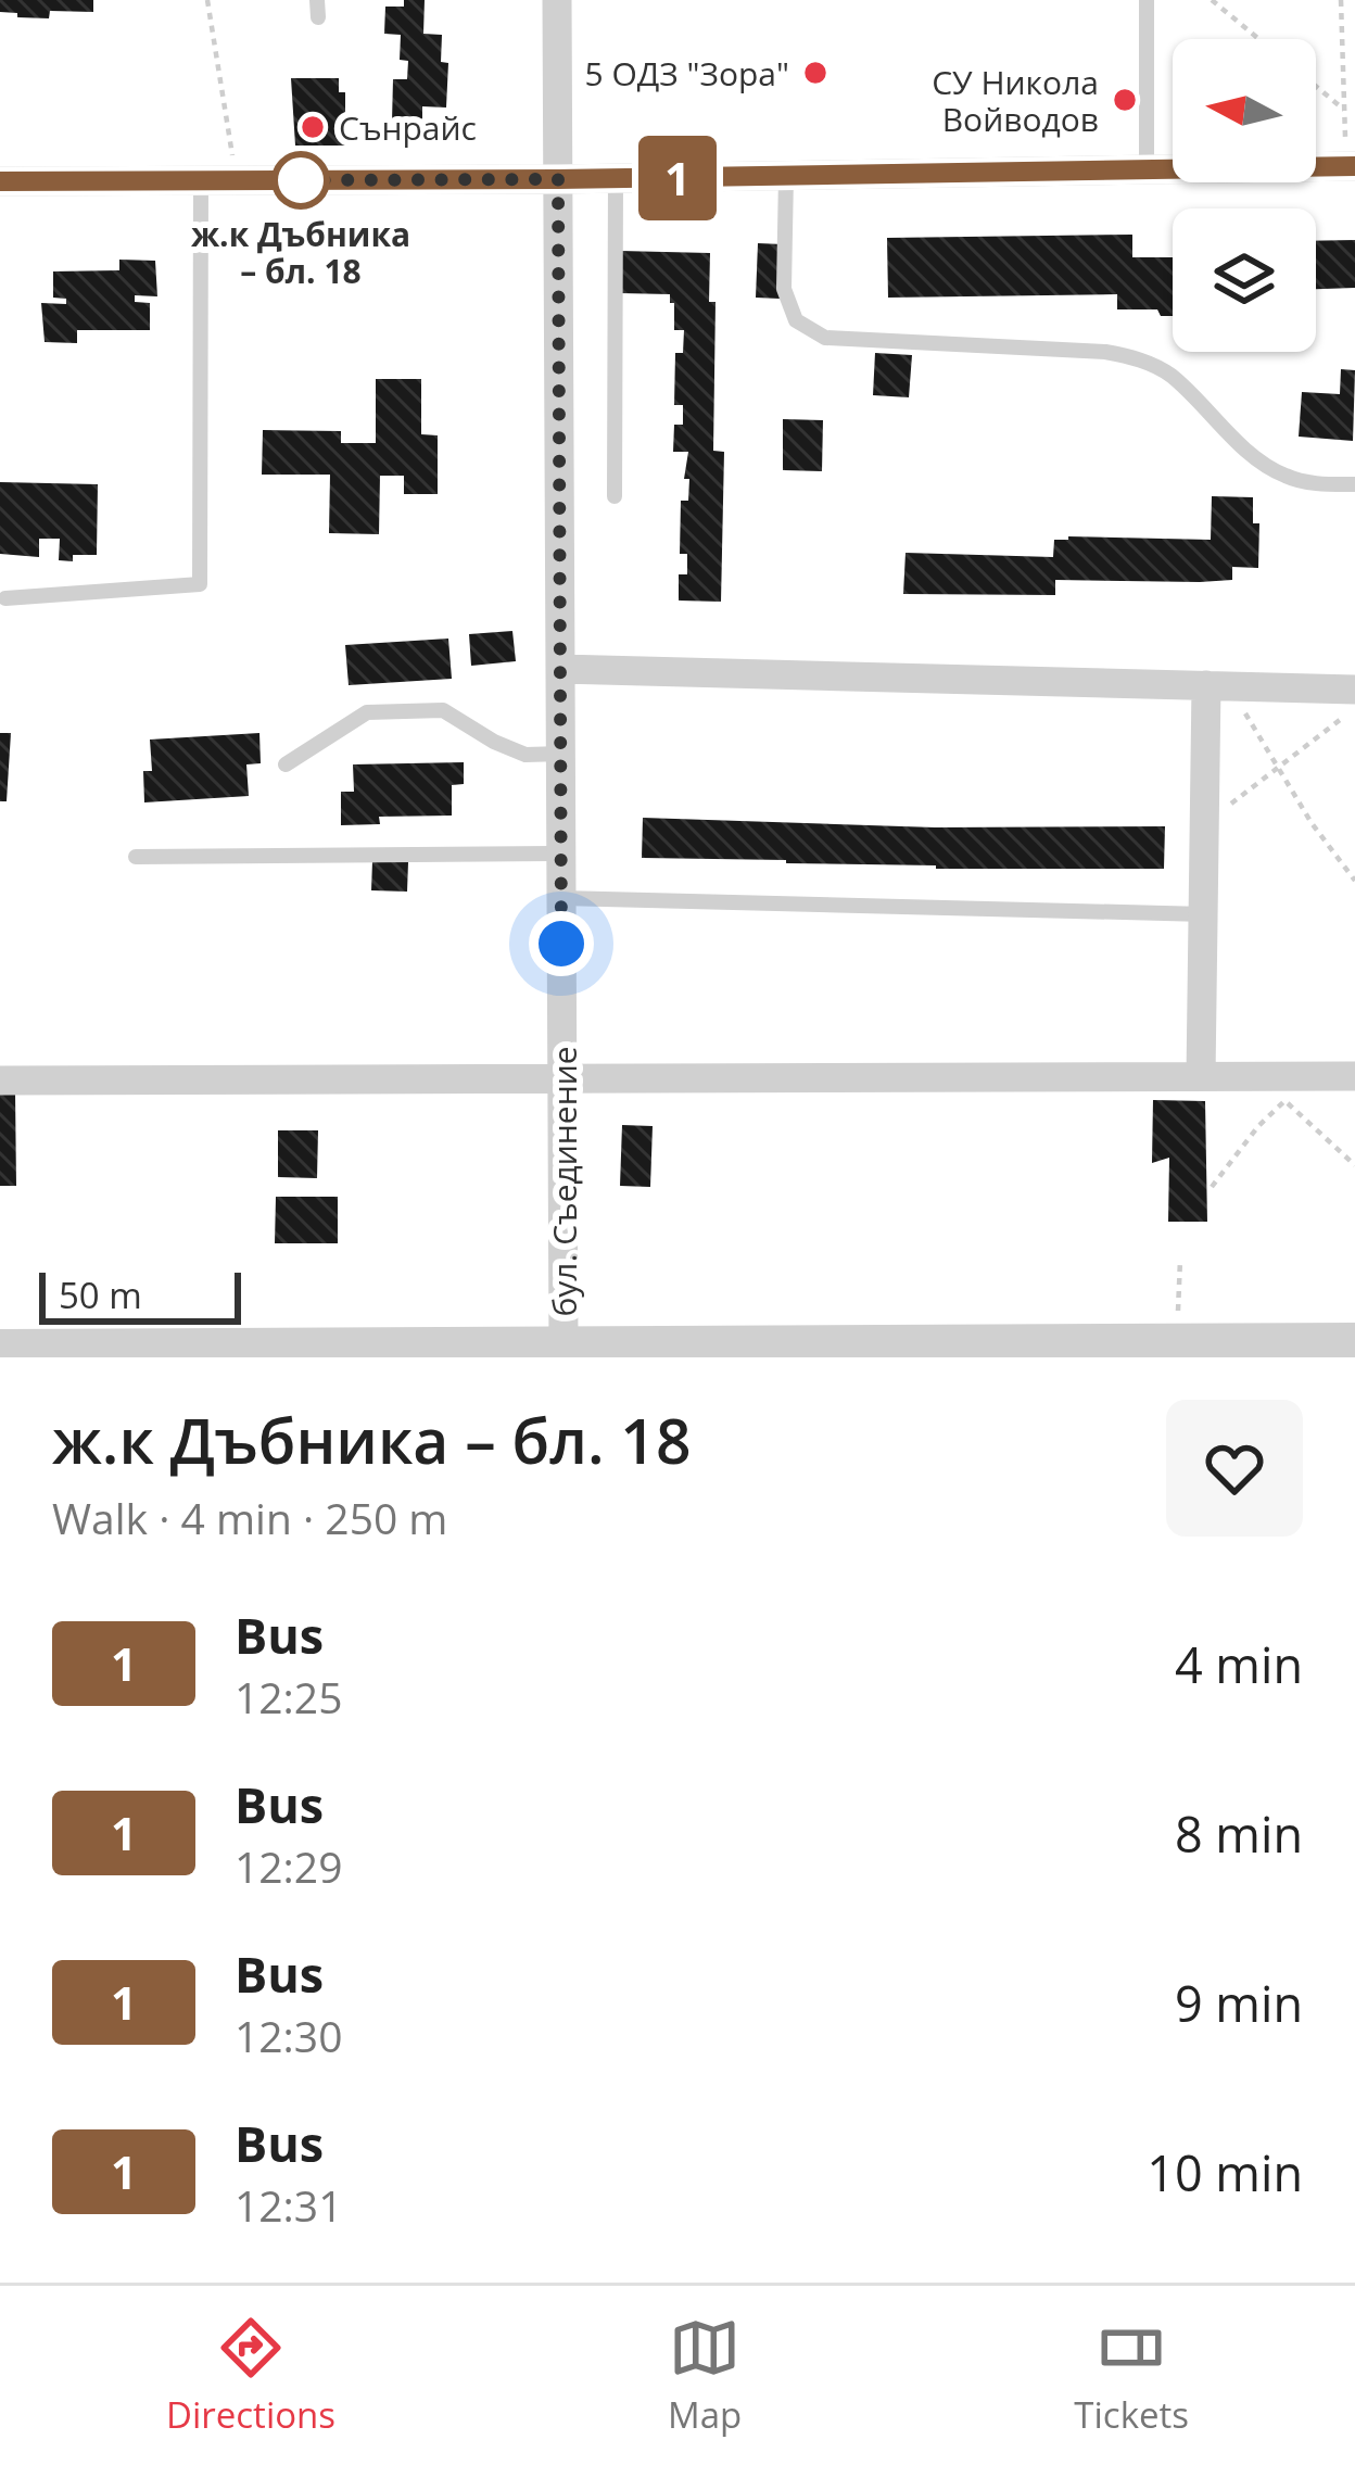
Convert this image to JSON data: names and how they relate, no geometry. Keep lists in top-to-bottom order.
{
  "streets": {
    "street": ["бул. Съединение"]
  },
  "places": [
    "5 ОДЗ \"Зора\"",
    "СУ Никола Войводов",
    "Сънрайс",
    "ж.к Дъбника – бл. 18"
  ],
  "lines": ["bus line 1"],
  "scale_bar": "50 m",
  "north": "left",
  "page": {
    "on_map": "1",
    "scale": "50 m",
    "heading": ["ж.к Дъбника – бл. 18", "Walk · 4 min · 250 m"],
    "list": [
      {
        "mark": "1",
        "name": "Bus",
        "note": "12:25",
        "value": "4 min"
      },
      {
        "mark": "1",
        "name": "Bus",
        "note": "12:29",
        "value": "8 min"
      },
      {
        "mark": "1",
        "name": "Bus",
        "note": "12:30",
        "value": "9 min"
      },
      {
        "mark": "1",
        "name": "Bus",
        "note": "12:31",
        "value": "10 min"
      }
    ],
    "tabs": ["Directions", "Map", "Tickets"]
  }
}
